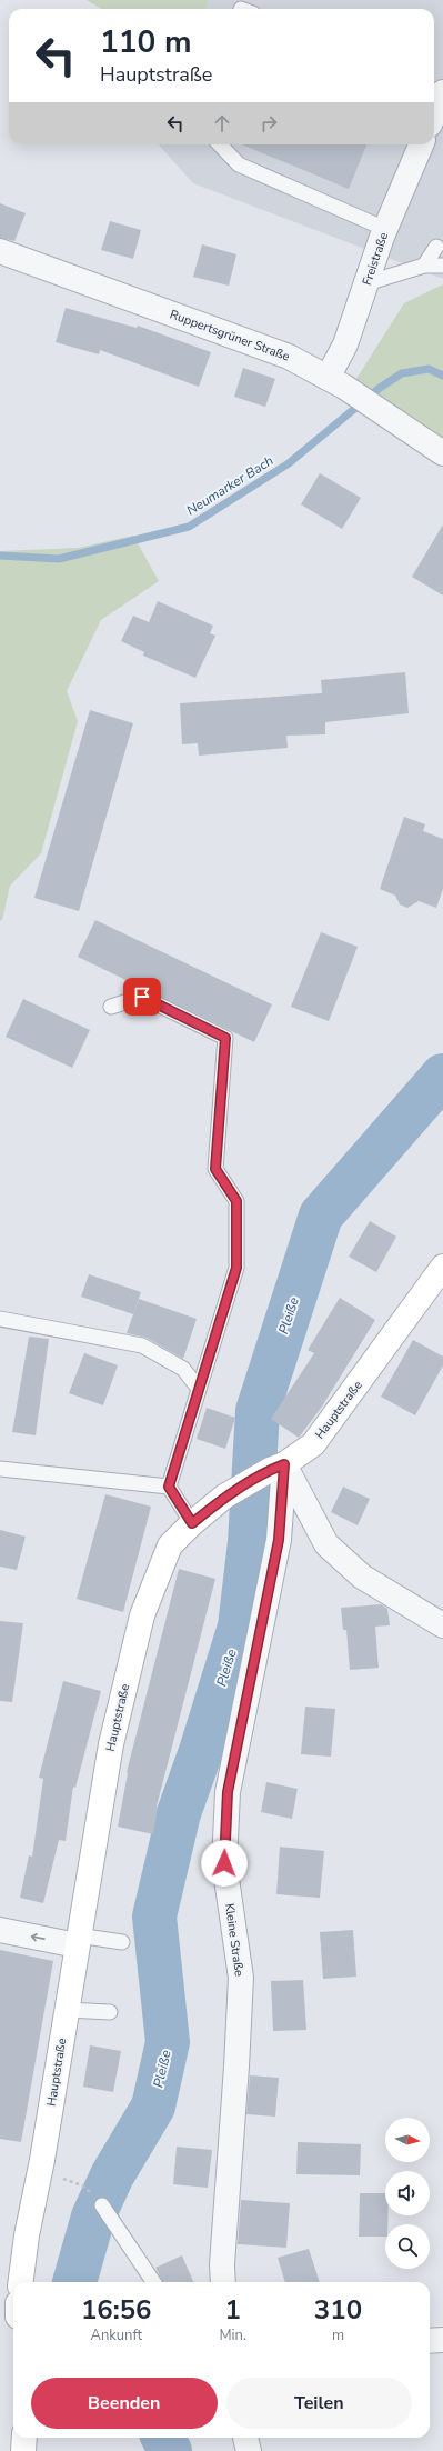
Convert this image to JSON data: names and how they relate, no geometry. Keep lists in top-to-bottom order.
{
  "streets": {
    "main road": ["Hauptstraße"],
    "street": ["Freistraße", "Ruppertsgrüner Straße", "Kleine Straße"]
  },
  "crossings": [
    ["Freistraße", "Ruppertsgrüner Straße"],
    ["Hauptstraße", "Kleine Straße"]
  ],
  "water": ["Neumarker Bach", "Pleiße"],
  "north": "right",
  "page": {
    "turn": ["110 m", "Hauptstraße"],
    "eta": [
      "16:56",
      "Ankunft",
      "1",
      "Min.",
      "310",
      "m"
    ],
    "buttons": ["Beenden", "Teilen"]
  }
}
